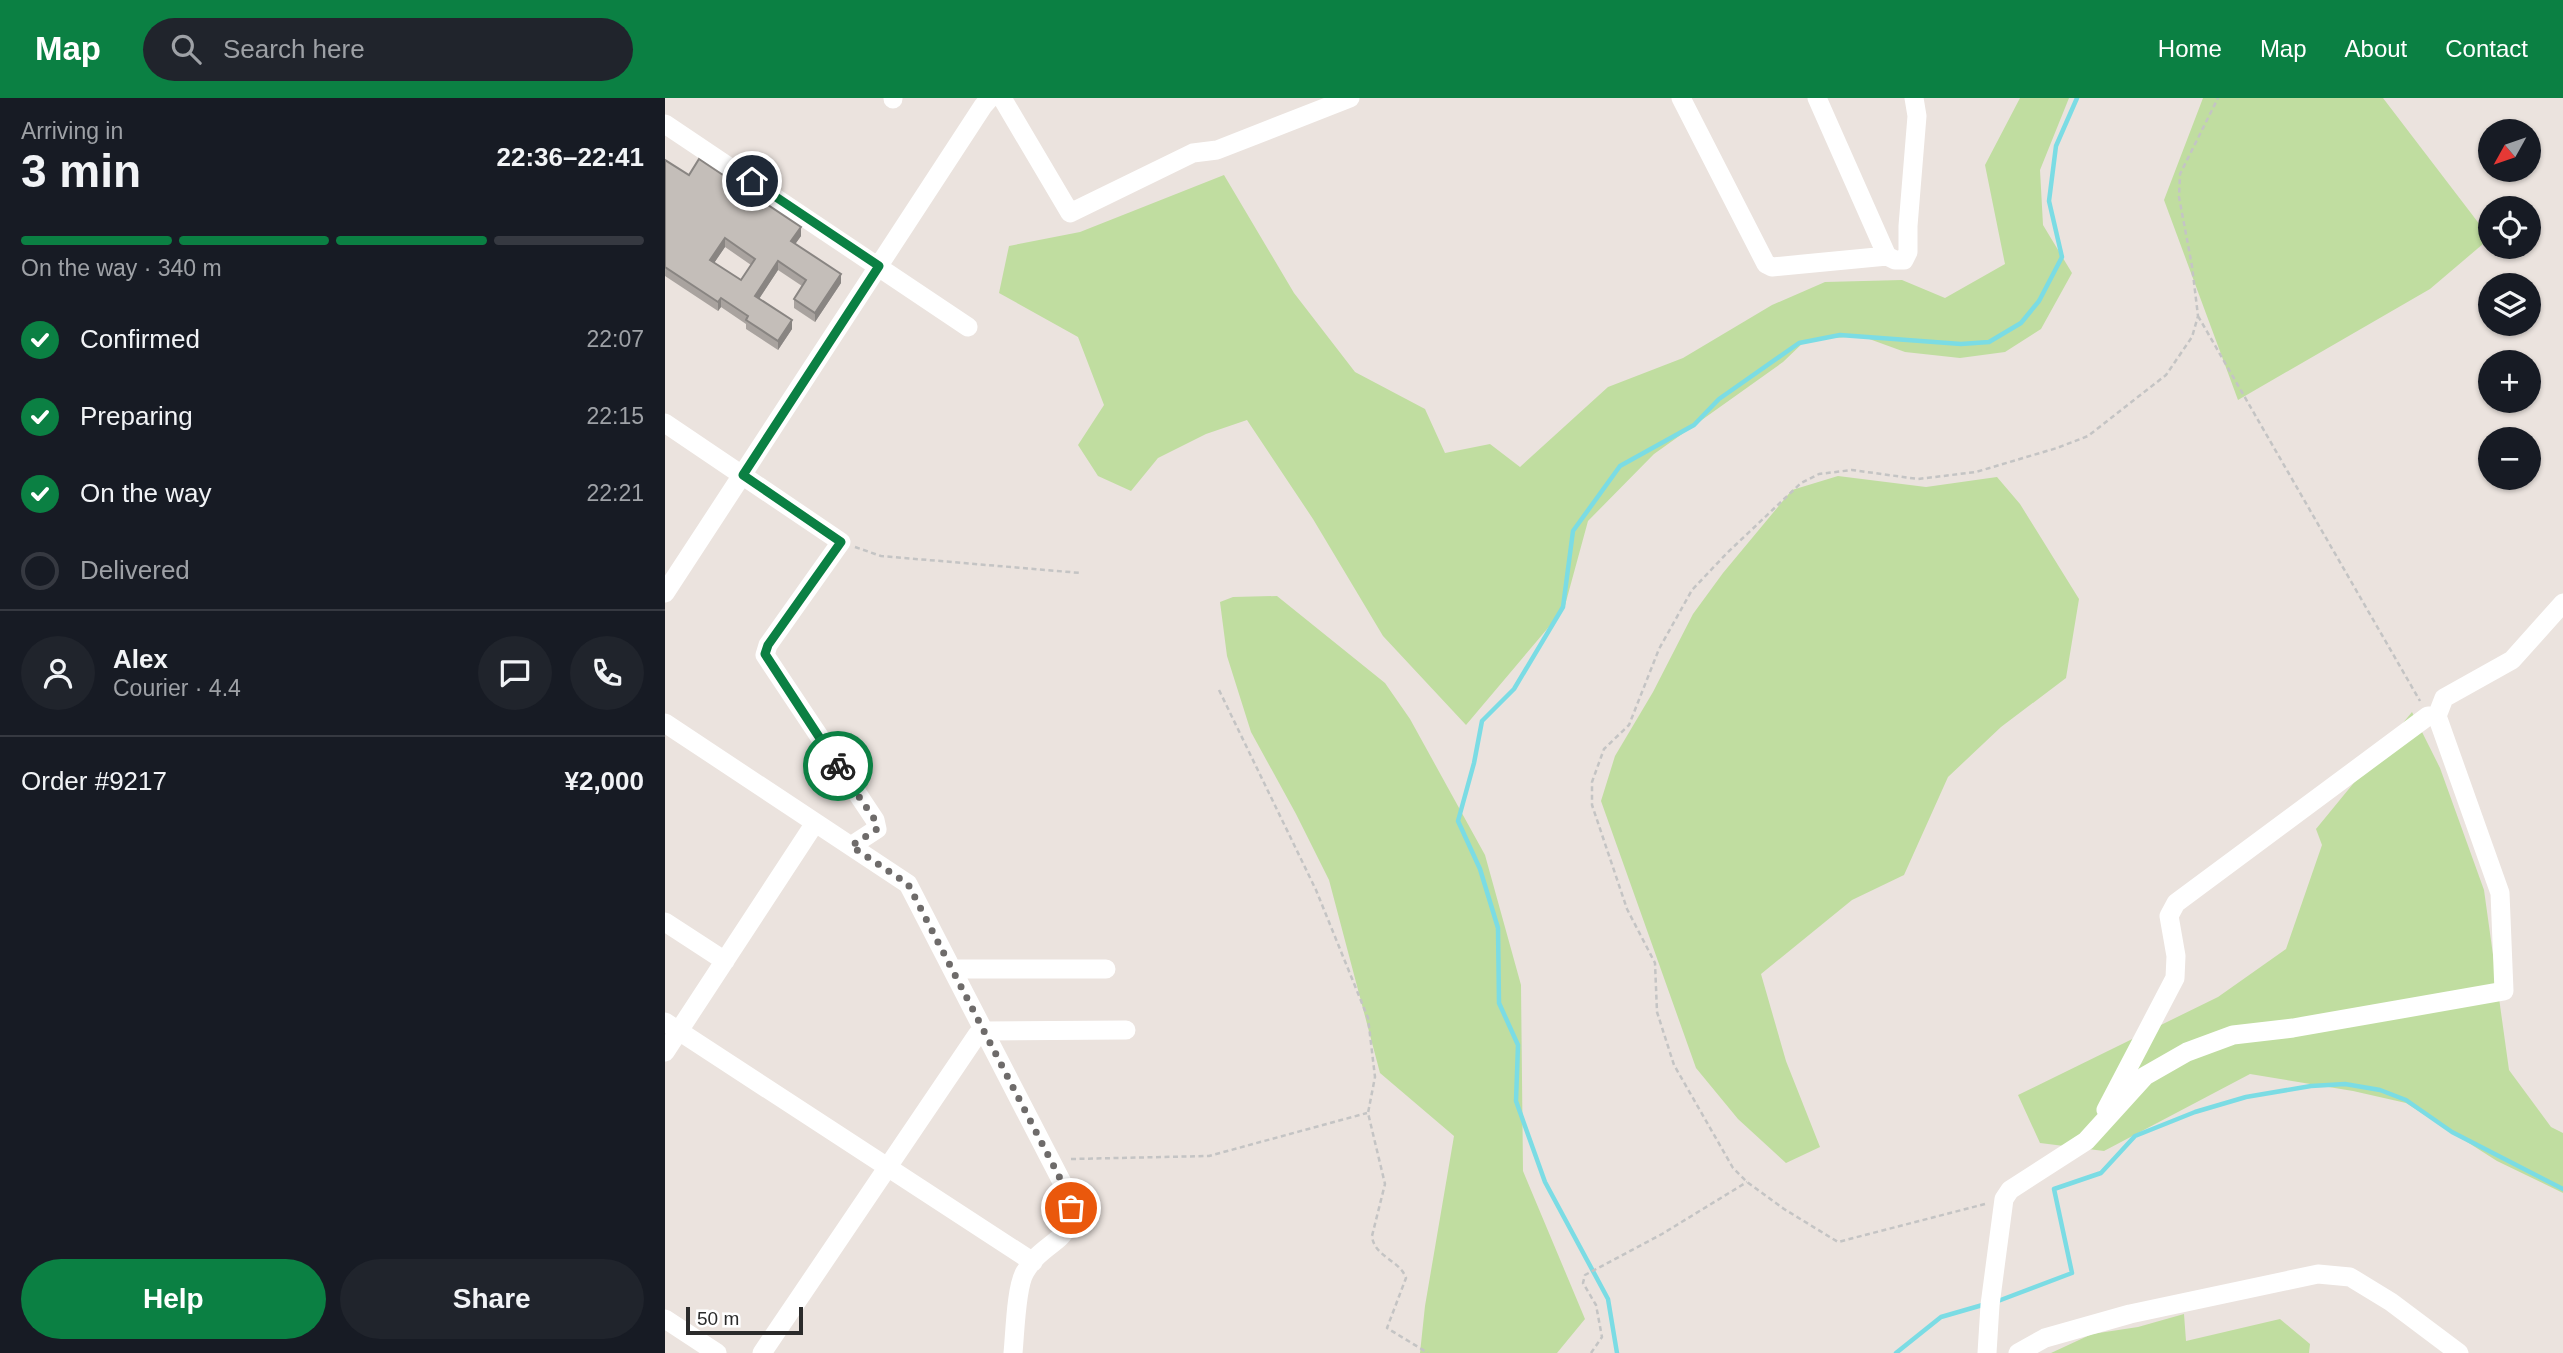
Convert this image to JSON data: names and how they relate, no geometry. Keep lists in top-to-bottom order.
{
  "scale_bar": "50 m",
  "north": "bottom left",
  "page": {
    "header": "Map",
    "search": "Search here",
    "nav": [
      "Home",
      "Map",
      "About",
      "Contact"
    ],
    "heading": ["3 min", "Arriving in", "22:36–22:41"],
    "panel": [
      "Alex",
      "Courier · 4.4",
      "Order #9217",
      "¥2,000"
    ],
    "map_buttons": ["+", "−"],
    "bar": "On the way · 340 m",
    "list": [
      ["Confirmed", "22:07"],
      ["Preparing", "22:15"],
      ["On the way", "22:21"],
      "Delivered"
    ],
    "buttons": ["Help", "Share"],
    "scale": "50 m"
  }
}
